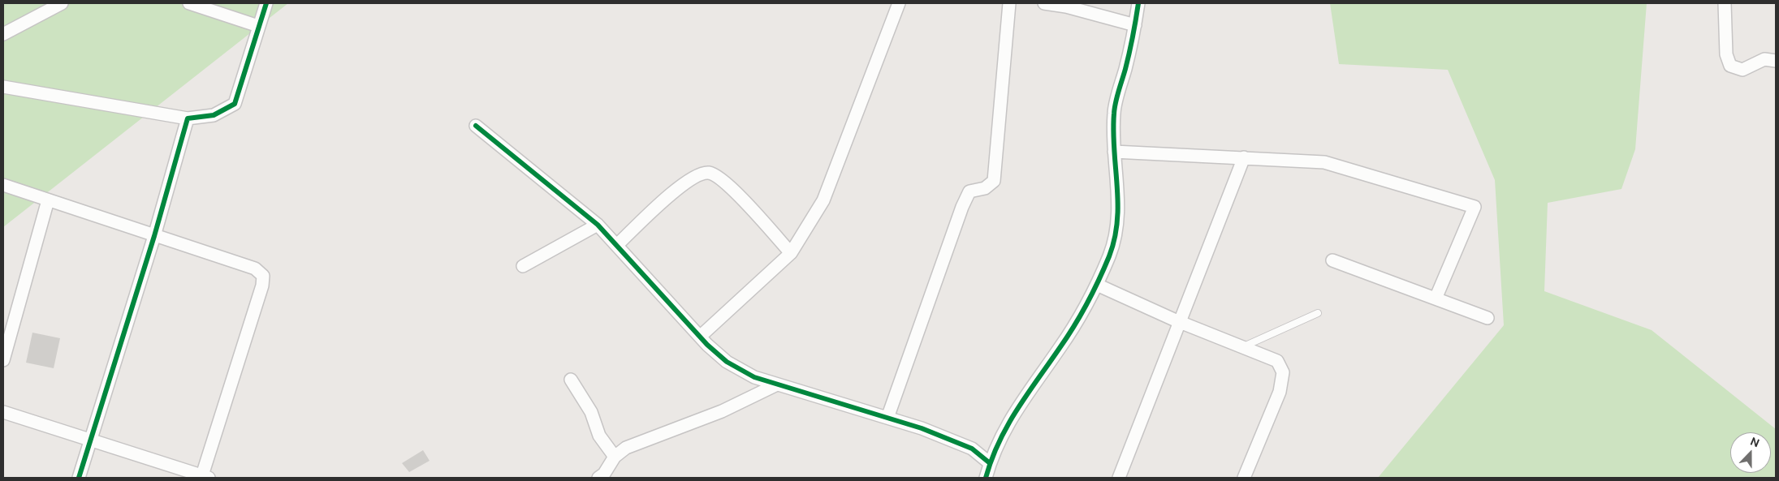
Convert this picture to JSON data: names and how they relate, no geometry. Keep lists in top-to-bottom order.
{
  "north": "top"
}
